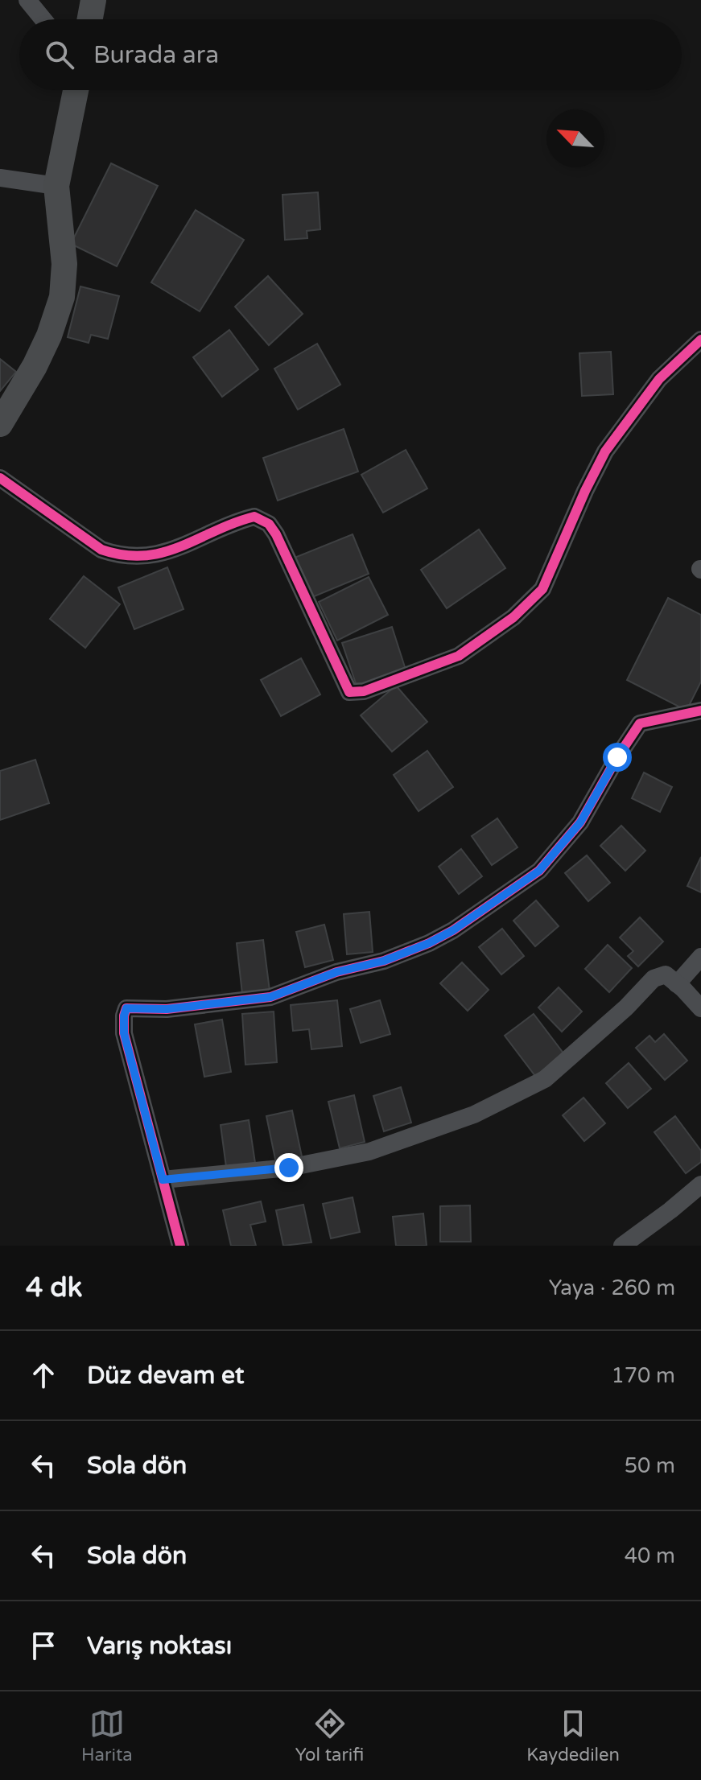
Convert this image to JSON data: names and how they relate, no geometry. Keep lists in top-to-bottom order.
{
  "north": "top left",
  "page": {
    "search": "Burada ara",
    "heading": ["4 dk", "Yaya · 260 m"],
    "list": [
      ["Düz devam et", "170 m"],
      ["Sola dön", "50 m"],
      ["Sola dön", "40 m"],
      "Varış noktası"
    ],
    "nav": ["Harita", "Yol tarifi", "Kaydedilen"]
  }
}
